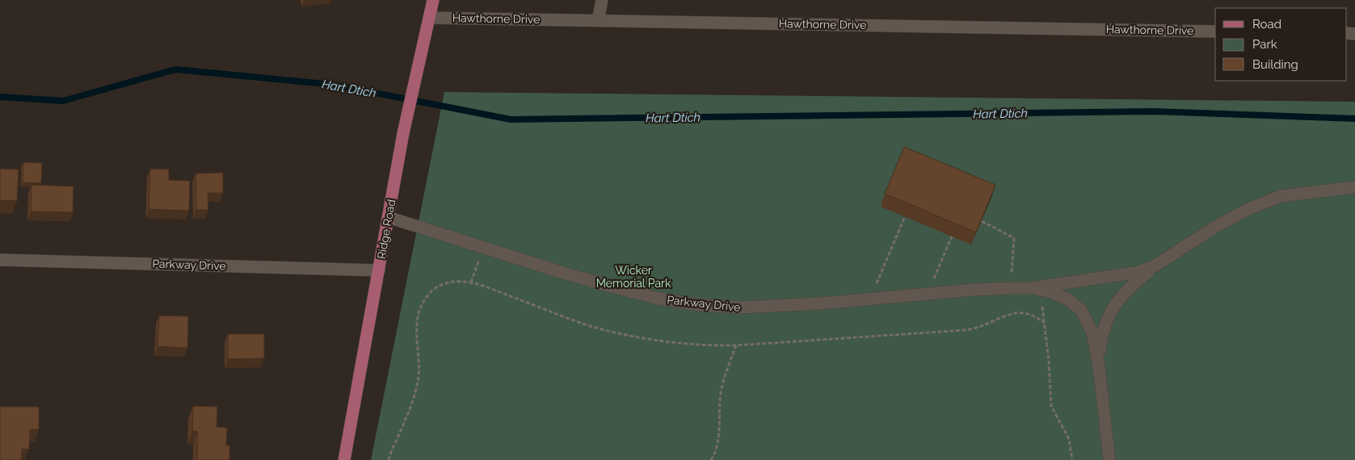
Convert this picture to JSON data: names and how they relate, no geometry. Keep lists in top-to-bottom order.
{
  "streets": {
    "main road": ["Ridge Road"],
    "street": ["Hawthorne Drive", "Parkway Drive"]
  },
  "crossings": [
    ["Hawthorne Drive", "Ridge Road"],
    ["Ridge Road", "Parkway Drive"]
  ],
  "water": ["Hart Dtich"],
  "parks": ["Wicker Memorial Park"],
  "legend": ["Road", "Park", "Building"]
}
